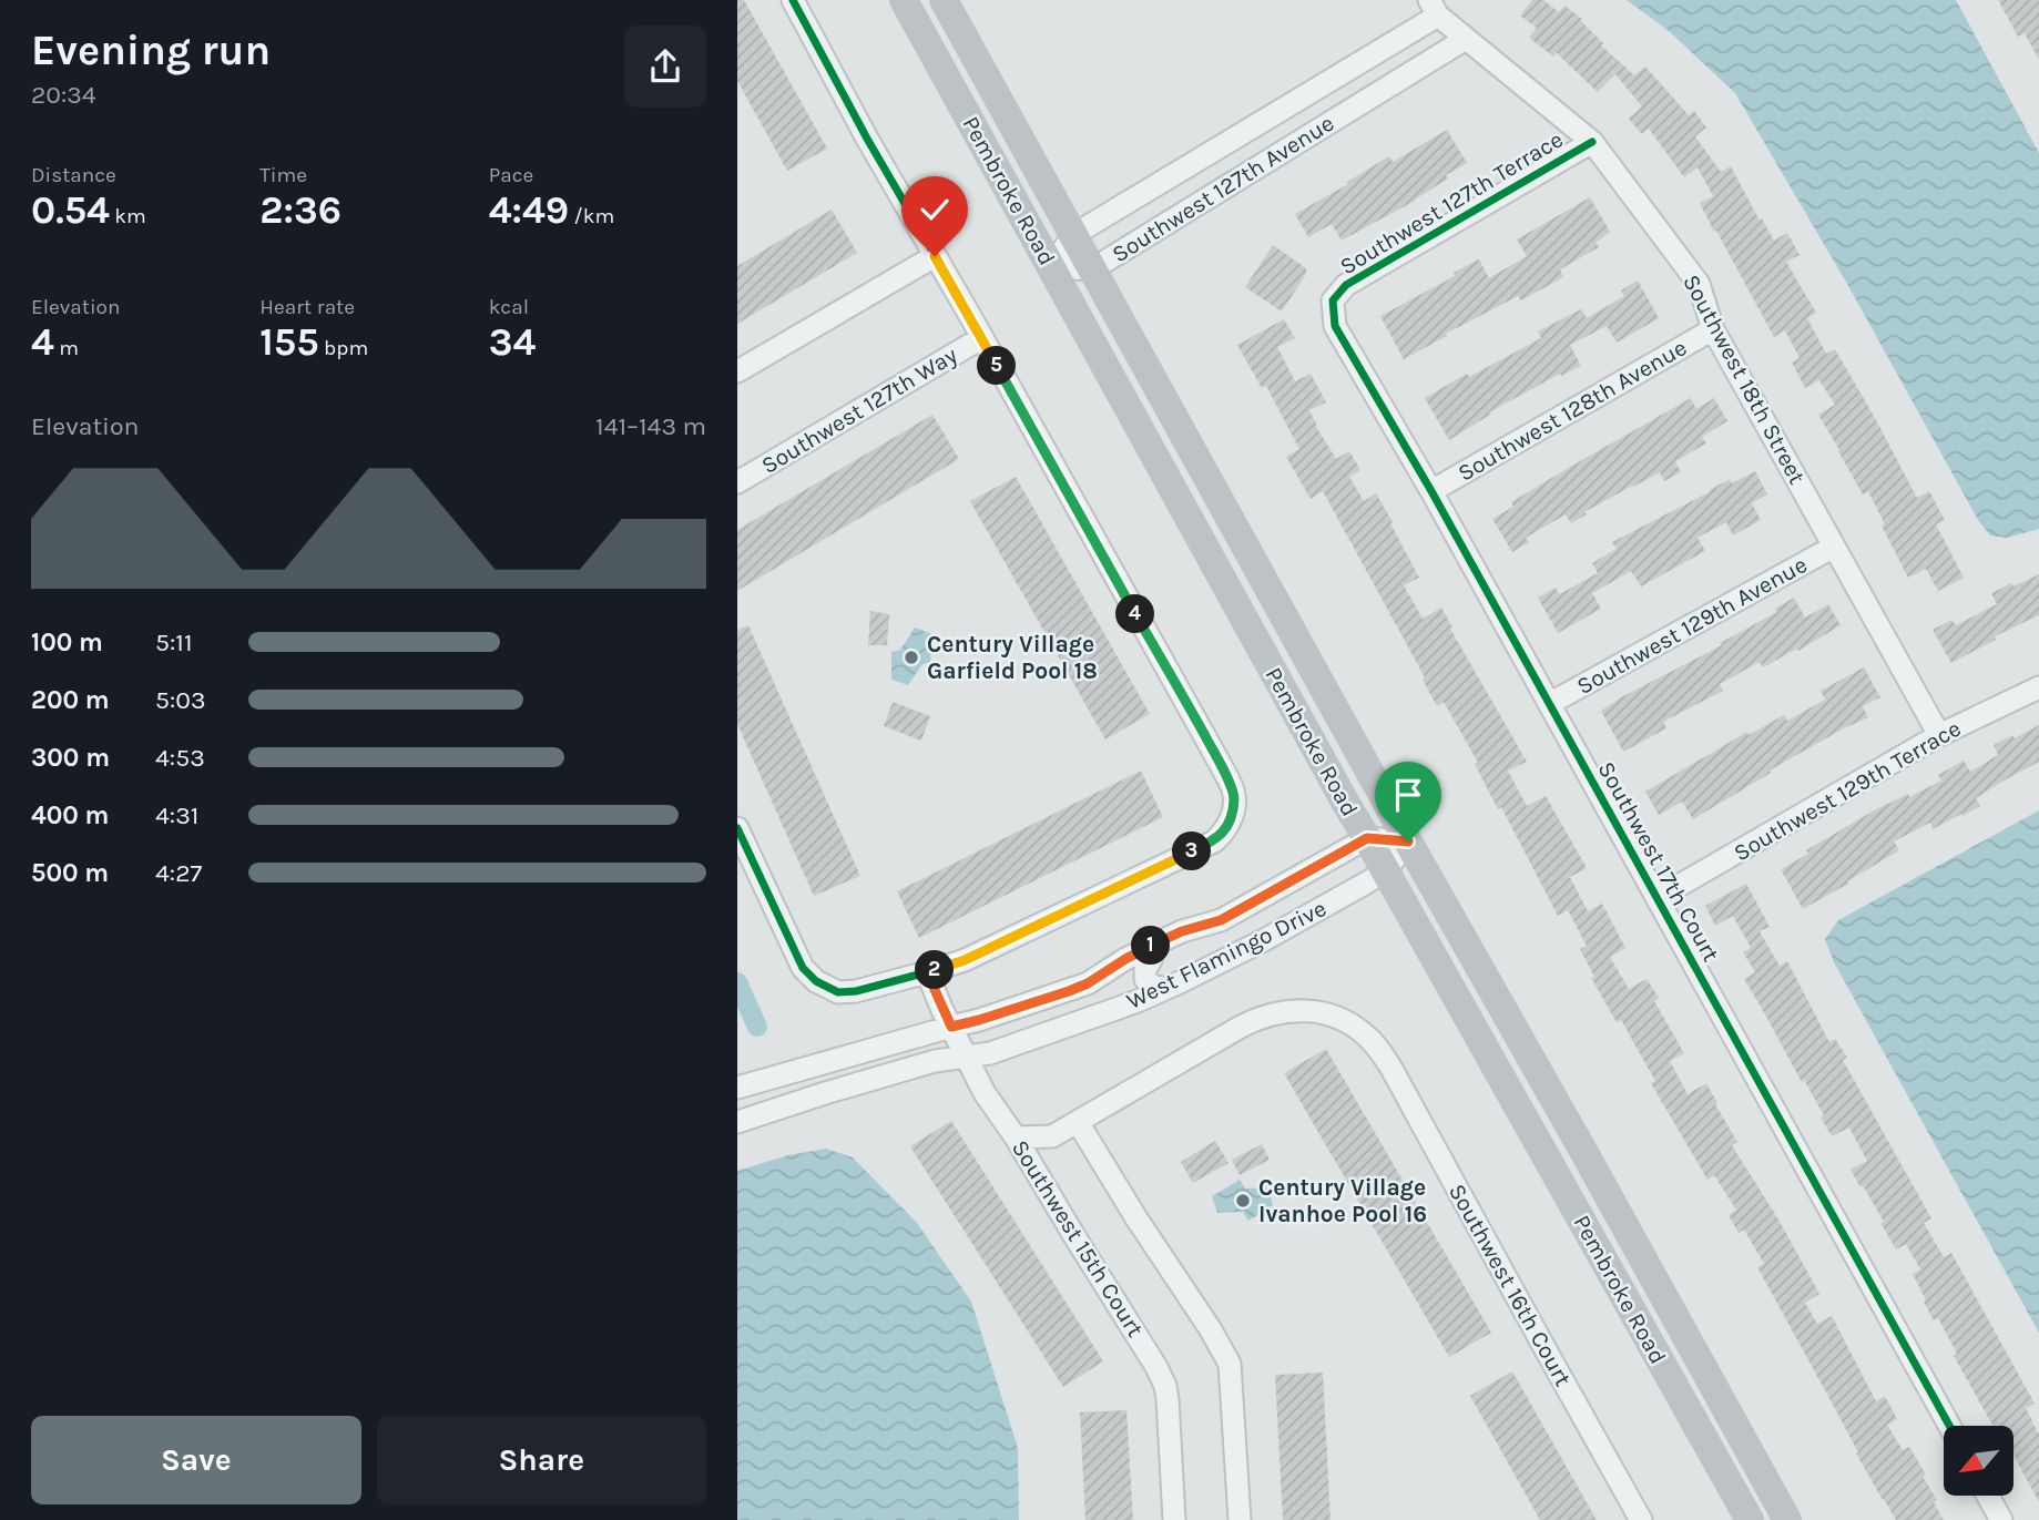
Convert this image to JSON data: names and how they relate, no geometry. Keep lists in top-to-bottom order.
{
  "streets": {
    "main road": ["Pembroke Road"],
    "street": [
      "Southwest 127th Avenue",
      "Southwest 127th Terrace",
      "Southwest 18th Street",
      "Southwest 127th Way",
      "Southwest 128th Avenue",
      "Southwest 129th Avenue",
      "Southwest 129th Terrace",
      "Southwest 17th Court",
      "West Flamingo Drive",
      "Southwest 15th Court",
      "Southwest 16th Court"
    ]
  },
  "crossings": [
    ["Southwest 127th Avenue", "Pembroke Road"],
    ["Southwest 127th Avenue", "Southwest 18th Street"],
    ["Pembroke Road", "West Flamingo Drive"],
    ["Southwest 127th Terrace", "Southwest 18th Street"],
    ["Southwest 127th Terrace", "Southwest 17th Court"],
    ["Southwest 18th Street", "Southwest 128th Avenue"],
    ["Southwest 18th Street", "Southwest 129th Avenue"],
    ["Southwest 18th Street", "Southwest 129th Terrace"],
    ["Southwest 128th Avenue", "Southwest 17th Court"],
    ["Southwest 129th Avenue", "Southwest 17th Court"],
    ["Southwest 129th Terrace", "Southwest 17th Court"],
    ["West Flamingo Drive", "Southwest 15th Court"],
    ["Southwest 15th Court", "Southwest 16th Court"]
  ],
  "places": ["Century Village Garfield Pool 18", "Century Village Ivanhoe Pool 16"],
  "north": "bottom left",
  "page": {
    "heading": ["Evening run", "20:34"],
    "stats": [
      ["Distance", "0.54 km"],
      ["Time", "2:36"],
      ["Pace", "4:49 /km"],
      ["Elevation", "4 m"],
      ["Heart rate", "155 bpm"],
      ["kcal", "34"]
    ],
    "pins": [
      "5",
      "4",
      "3",
      "1",
      "2"
    ],
    "chart": ["Elevation", "141–143 m"],
    "list": [
      {
        "name": "100 m",
        "note": "5:11"
      },
      {
        "name": "200 m",
        "note": "5:03"
      },
      {
        "name": "300 m",
        "note": "4:53"
      },
      {
        "name": "400 m",
        "note": "4:31"
      },
      {
        "name": "500 m",
        "note": "4:27"
      }
    ],
    "buttons": ["Save", "Share"]
  }
}
